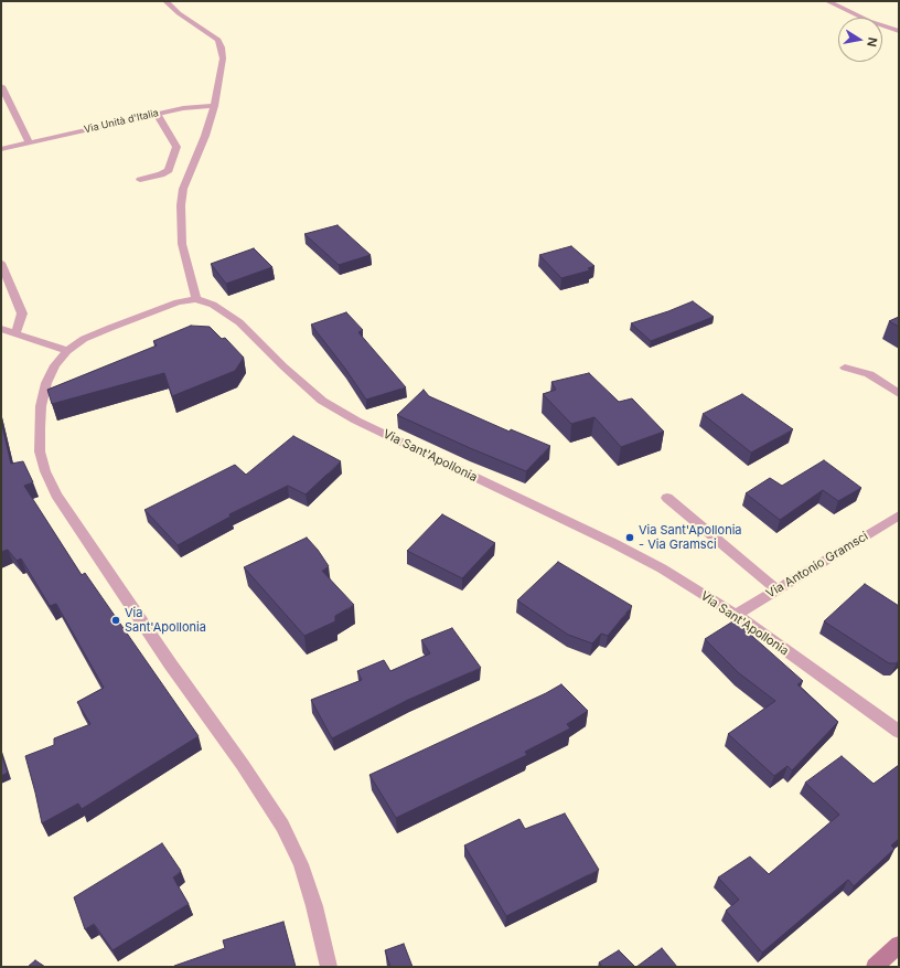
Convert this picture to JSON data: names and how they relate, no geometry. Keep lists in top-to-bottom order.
{
  "streets": {
    "street": ["Via Unità d'Italia", "Via Sant'Apollonia", "Via Antonio Gramsci"]
  },
  "crossings": [
    ["Via Sant'Apollonia", "Via Antonio Gramsci"]
  ],
  "places": ["Via Sant'Apollonia - Via Gramsci", "Via Sant'Apollonia"],
  "north": "right"
}
